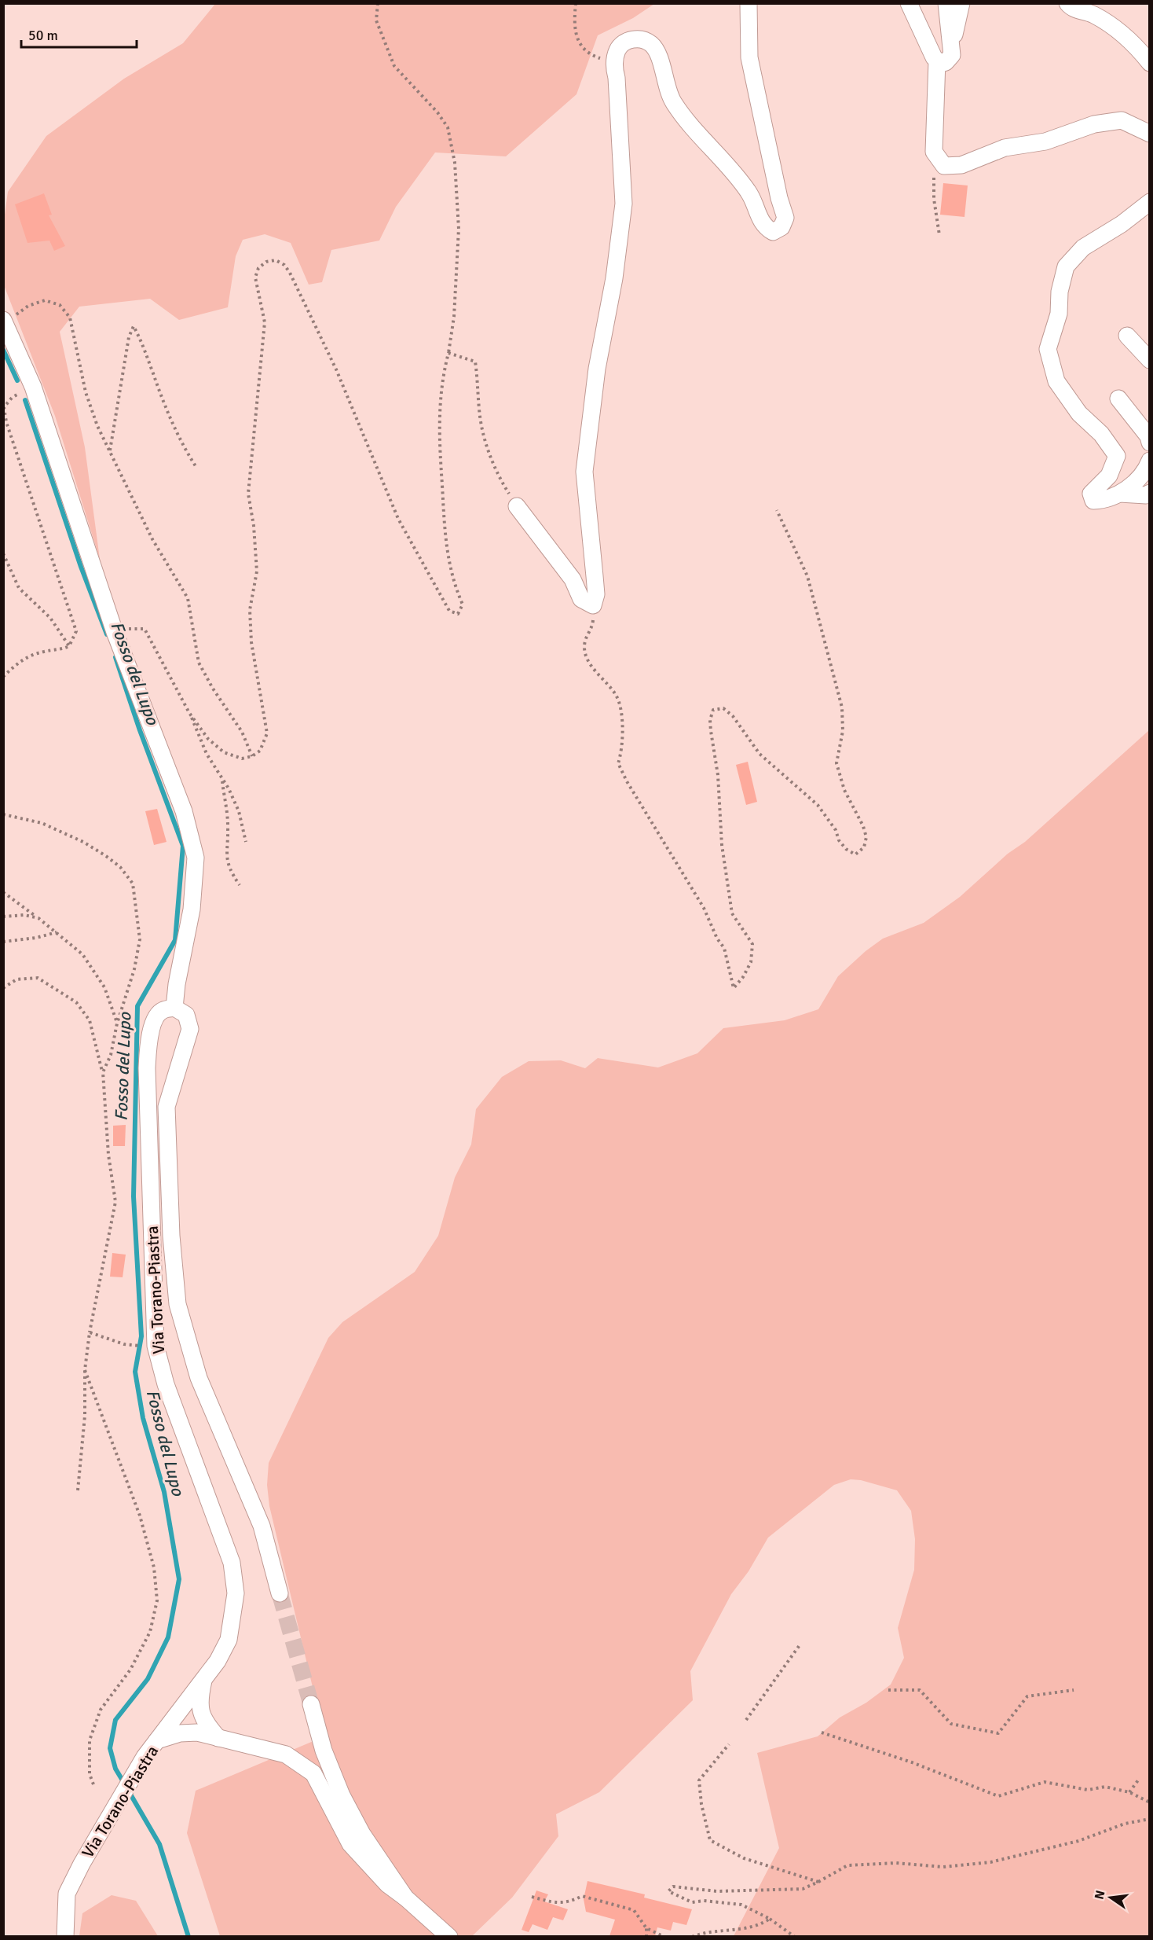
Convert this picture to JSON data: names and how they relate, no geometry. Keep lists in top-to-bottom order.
{
  "streets": {
    "street": ["Via Torano-Piastra"]
  },
  "water": ["Fosso del Lupo"],
  "scale_bar": "50 m",
  "north": "left"
}
